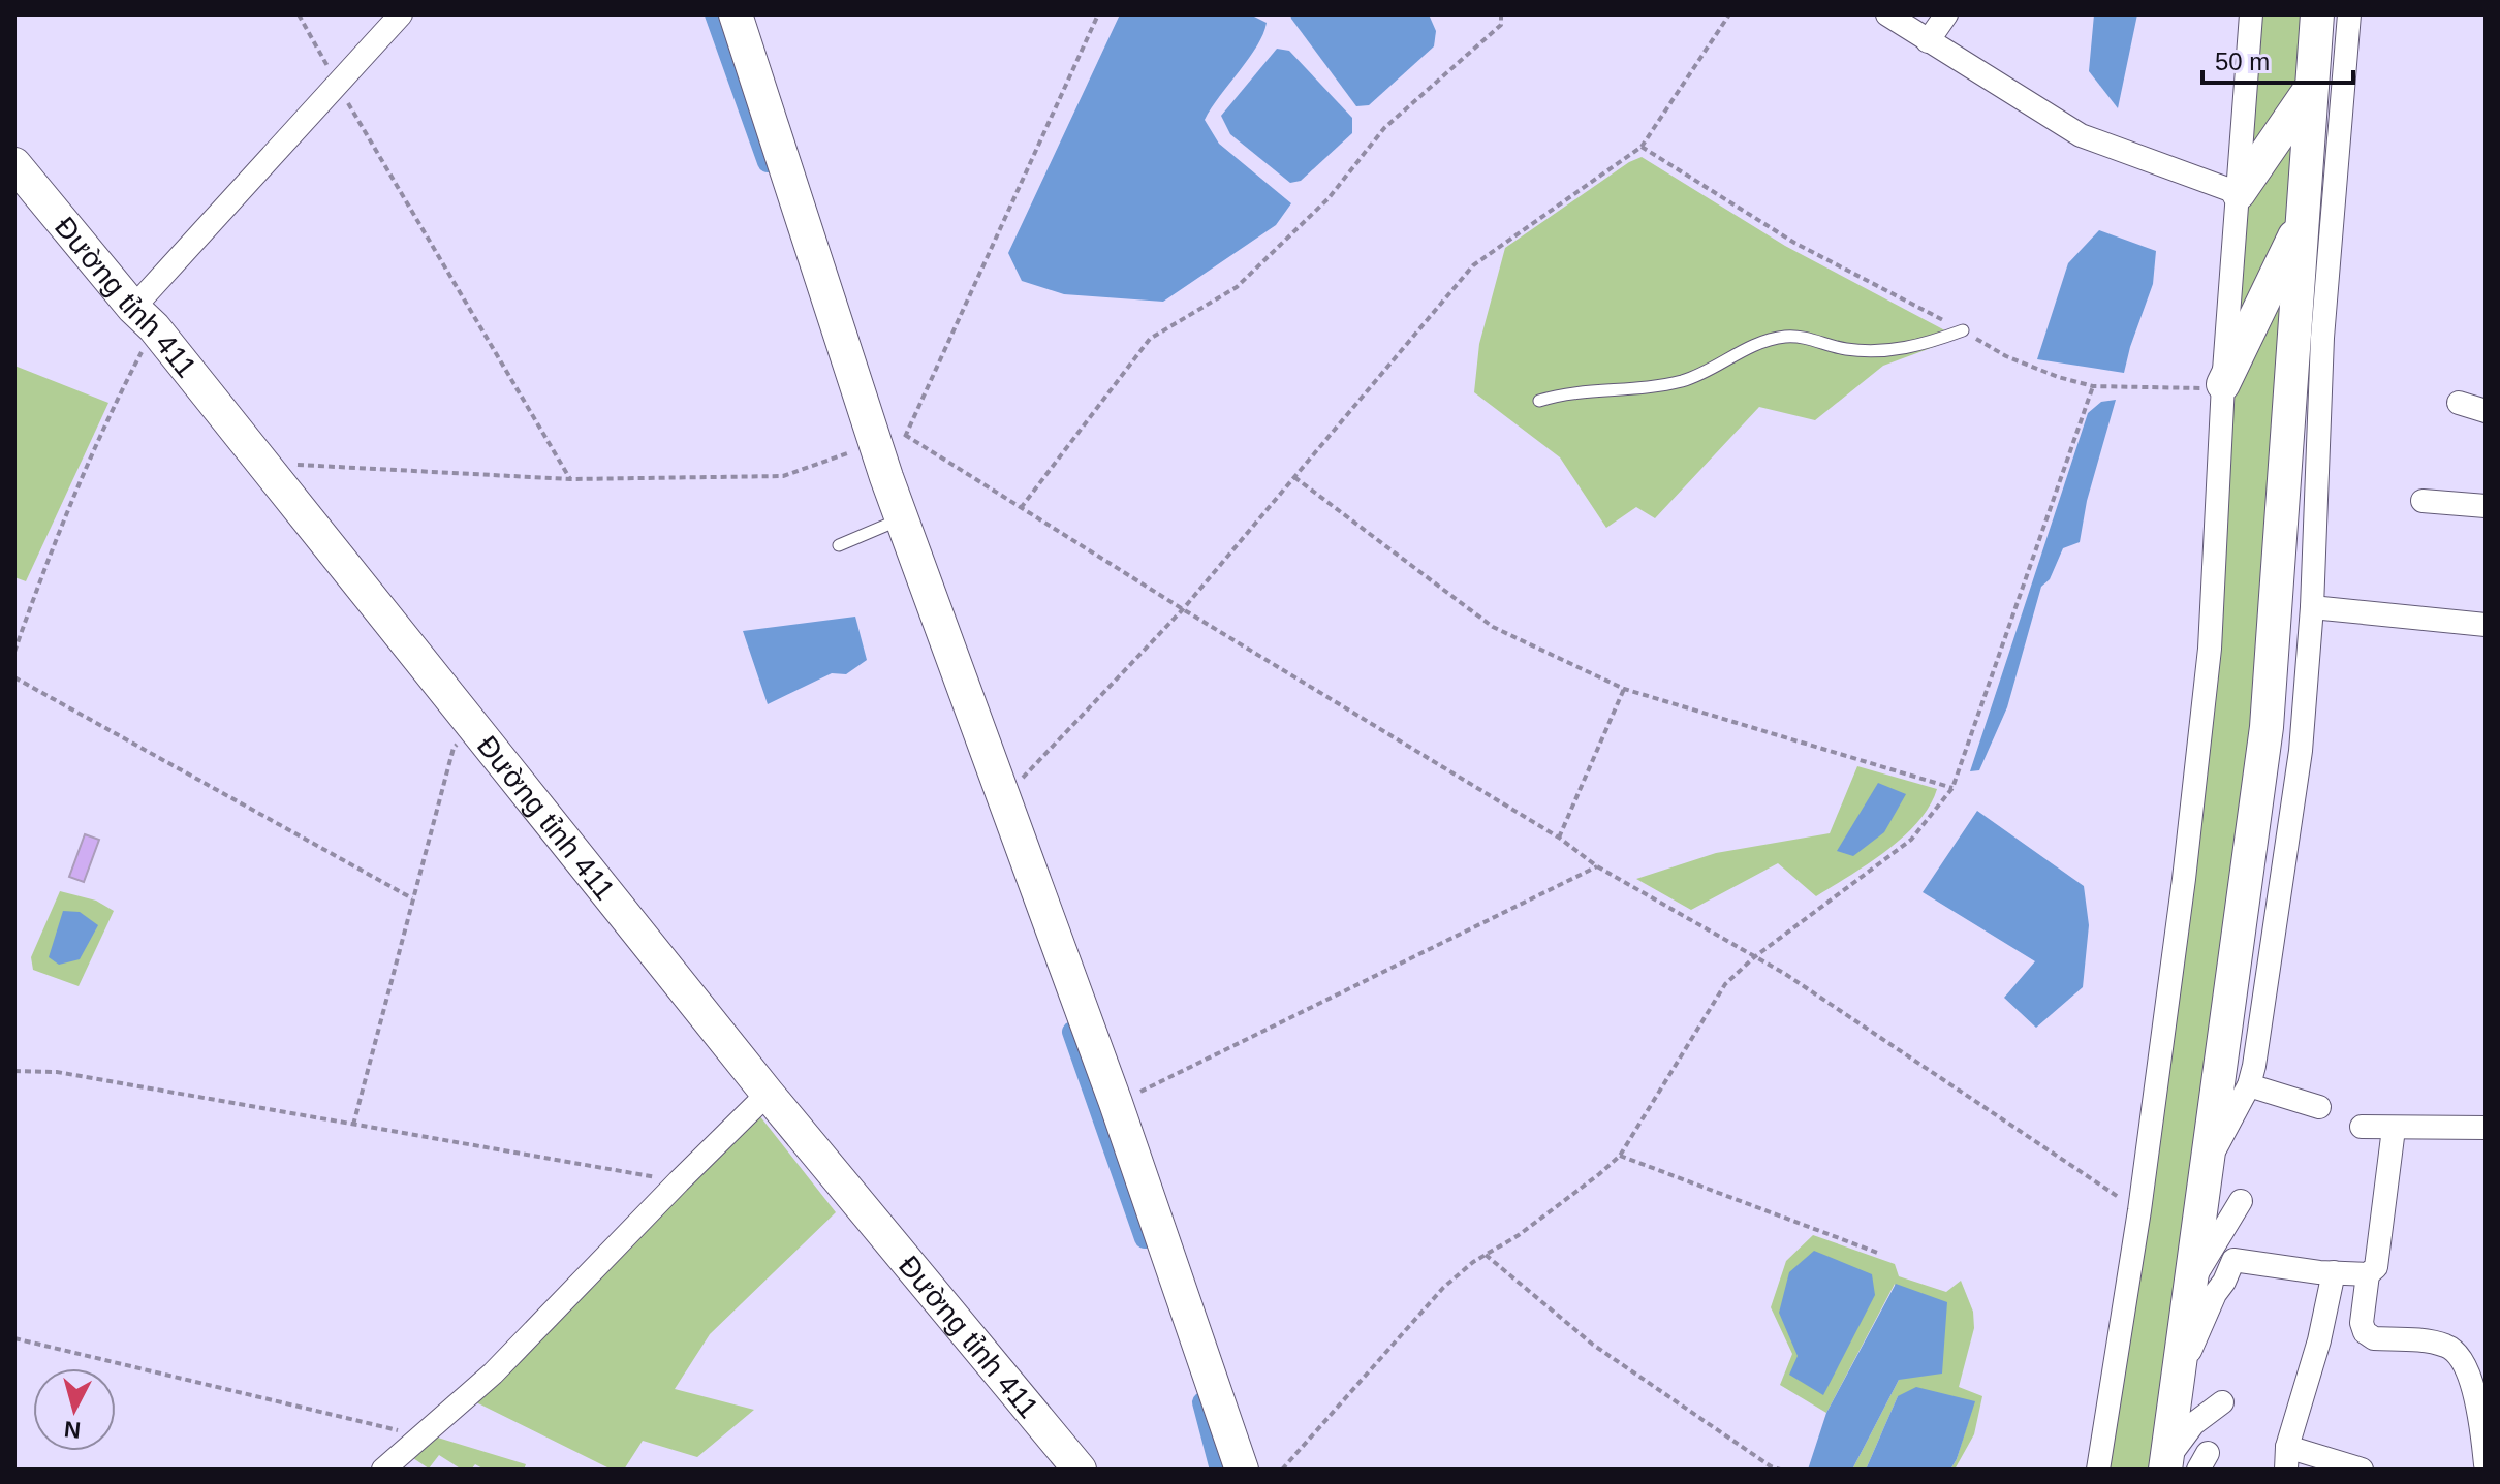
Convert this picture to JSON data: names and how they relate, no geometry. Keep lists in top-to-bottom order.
{
  "streets": {
    "main road": ["Đường tỉnh 411"]
  },
  "scale_bar": "50 m",
  "north": "bottom"
}
